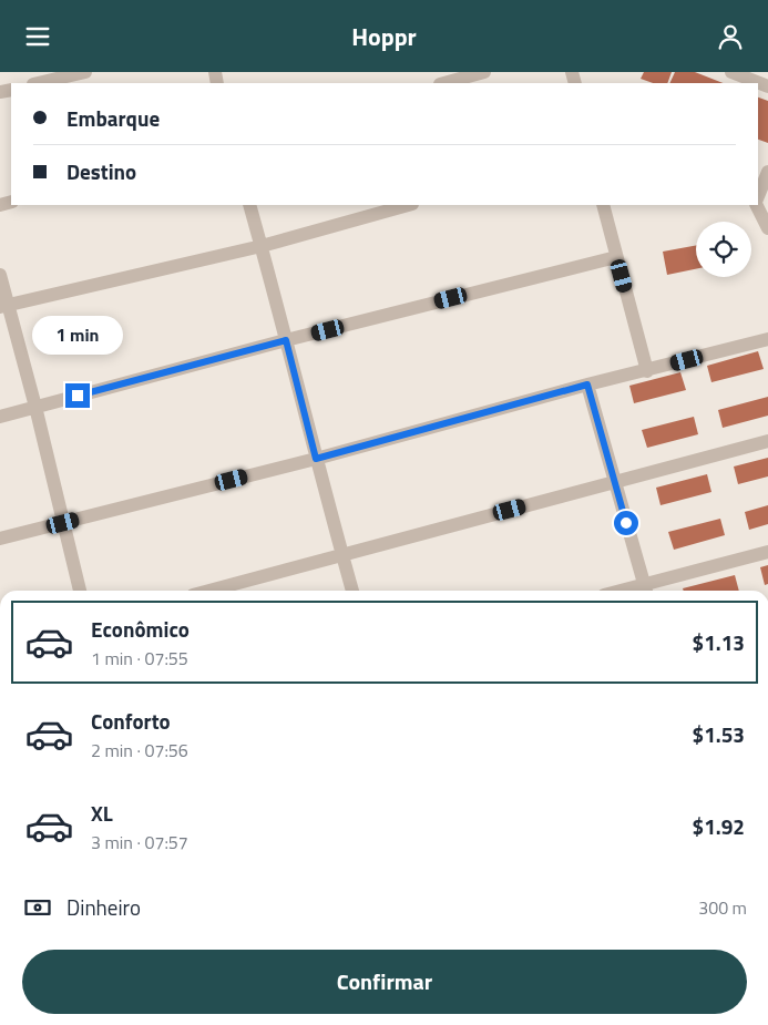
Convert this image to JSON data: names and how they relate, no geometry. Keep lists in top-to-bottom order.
{
  "page": {
    "header": "Hoppr",
    "banner": ["Embarque", "Destino"],
    "bubble": "1 min",
    "list": [
      {
        "name": "Econômico",
        "note": "1 min · 07:55",
        "value": "$1.13"
      },
      {
        "name": "Conforto",
        "note": "2 min · 07:56",
        "value": "$1.53"
      },
      {
        "name": "XL",
        "note": "3 min · 07:57",
        "value": "$1.92"
      }
    ],
    "pay": ["Dinheiro", "300 m"],
    "buttons": "Confirmar"
  }
}
